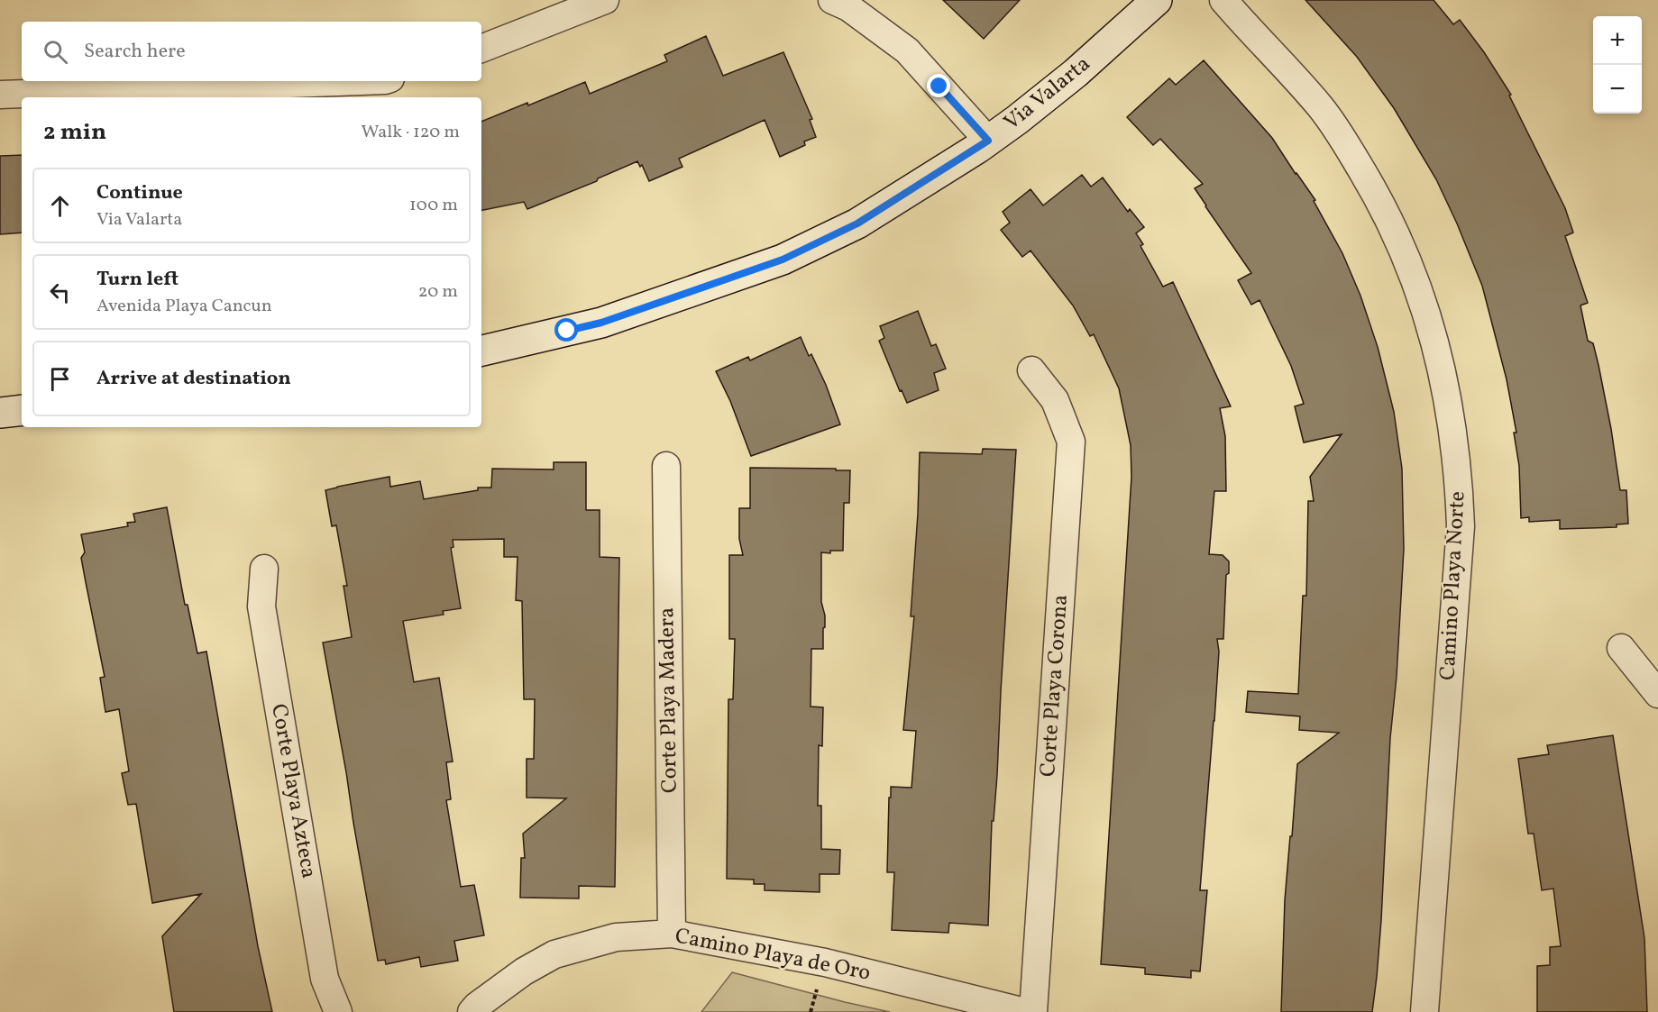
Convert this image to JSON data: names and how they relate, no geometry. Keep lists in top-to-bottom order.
{
  "streets": {
    "main road": ["Via Valarta"],
    "street": [
      "Camino Playa Norte",
      "Corte Playa Corona",
      "Corte Playa Madera",
      "Corte Playa Azteca",
      "Camino Playa de Oro"
    ]
  },
  "crossings": [
    ["Corte Playa Madera", "Camino Playa de Oro"]
  ],
  "page": {
    "map_buttons": ["+", "−"],
    "search": "Search here",
    "heading": ["2 min", "Walk · 120 m"],
    "list": [
      ["Continue", "Via Valarta", "100 m"],
      ["Turn left", "Avenida Playa Cancun", "20 m"],
      "Arrive at destination"
    ]
  }
}
